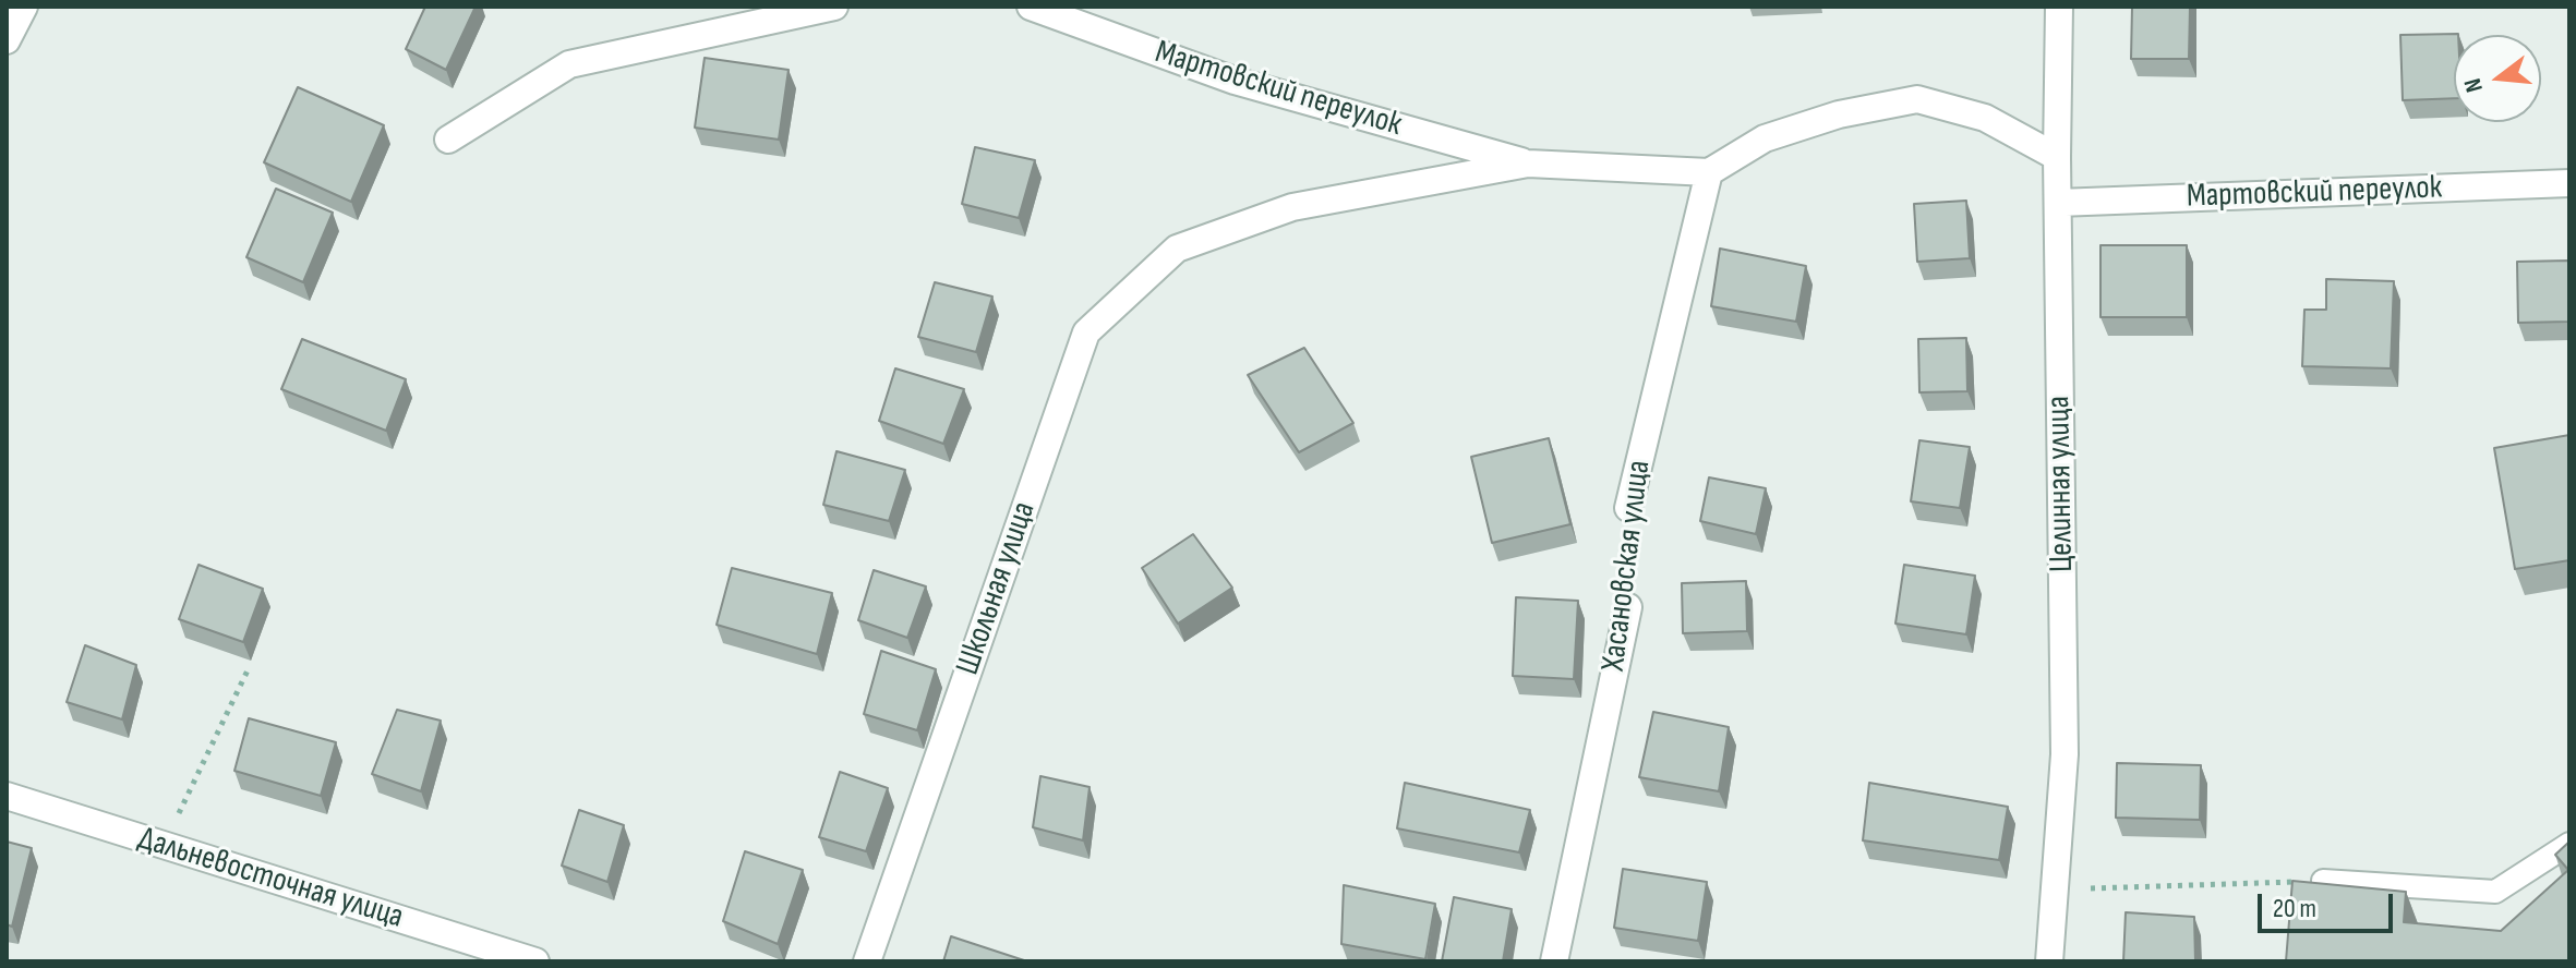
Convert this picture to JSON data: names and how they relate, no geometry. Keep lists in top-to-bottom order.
{
  "streets": {
    "street": [
      "Мартовский переулок",
      "Целинная улица",
      "Хасановская улица",
      "Школьная улица",
      "Дальневосточная улица"
    ]
  },
  "crossings": [
    ["Мартовский переулок", "Целинная улица"],
    ["Мартовский переулок", "Хасановская улица"],
    ["Мартовский переулок", "Школьная улица"]
  ],
  "scale_bar": "20 m",
  "north": "left"
}
